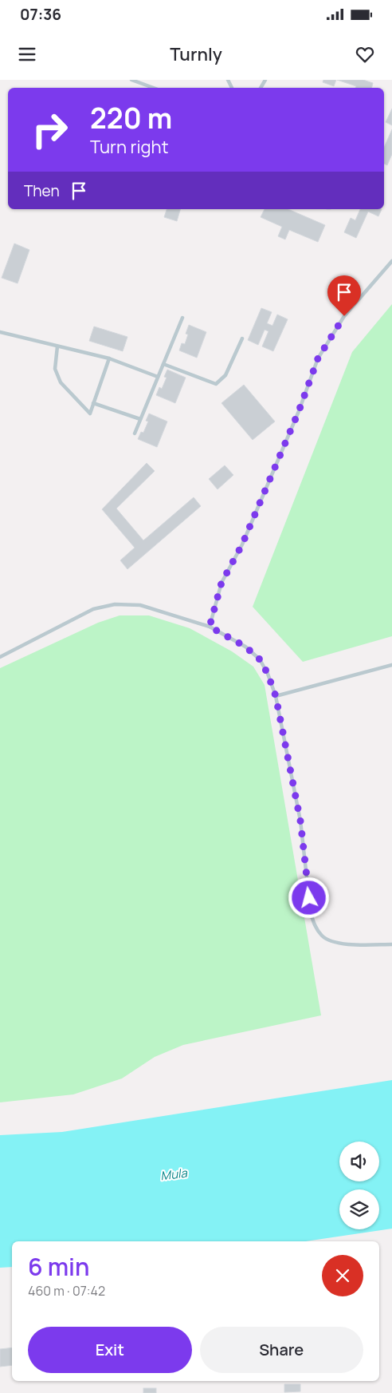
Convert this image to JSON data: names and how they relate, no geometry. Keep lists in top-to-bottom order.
{
  "water": ["Mula"],
  "page": {
    "status": "07:36",
    "header": "Turnly",
    "turn": ["220 m", "Turn right"],
    "then": "Then",
    "heading": ["6 min", "460 m · 07:42"],
    "buttons": ["Exit", "Share"]
  }
}
